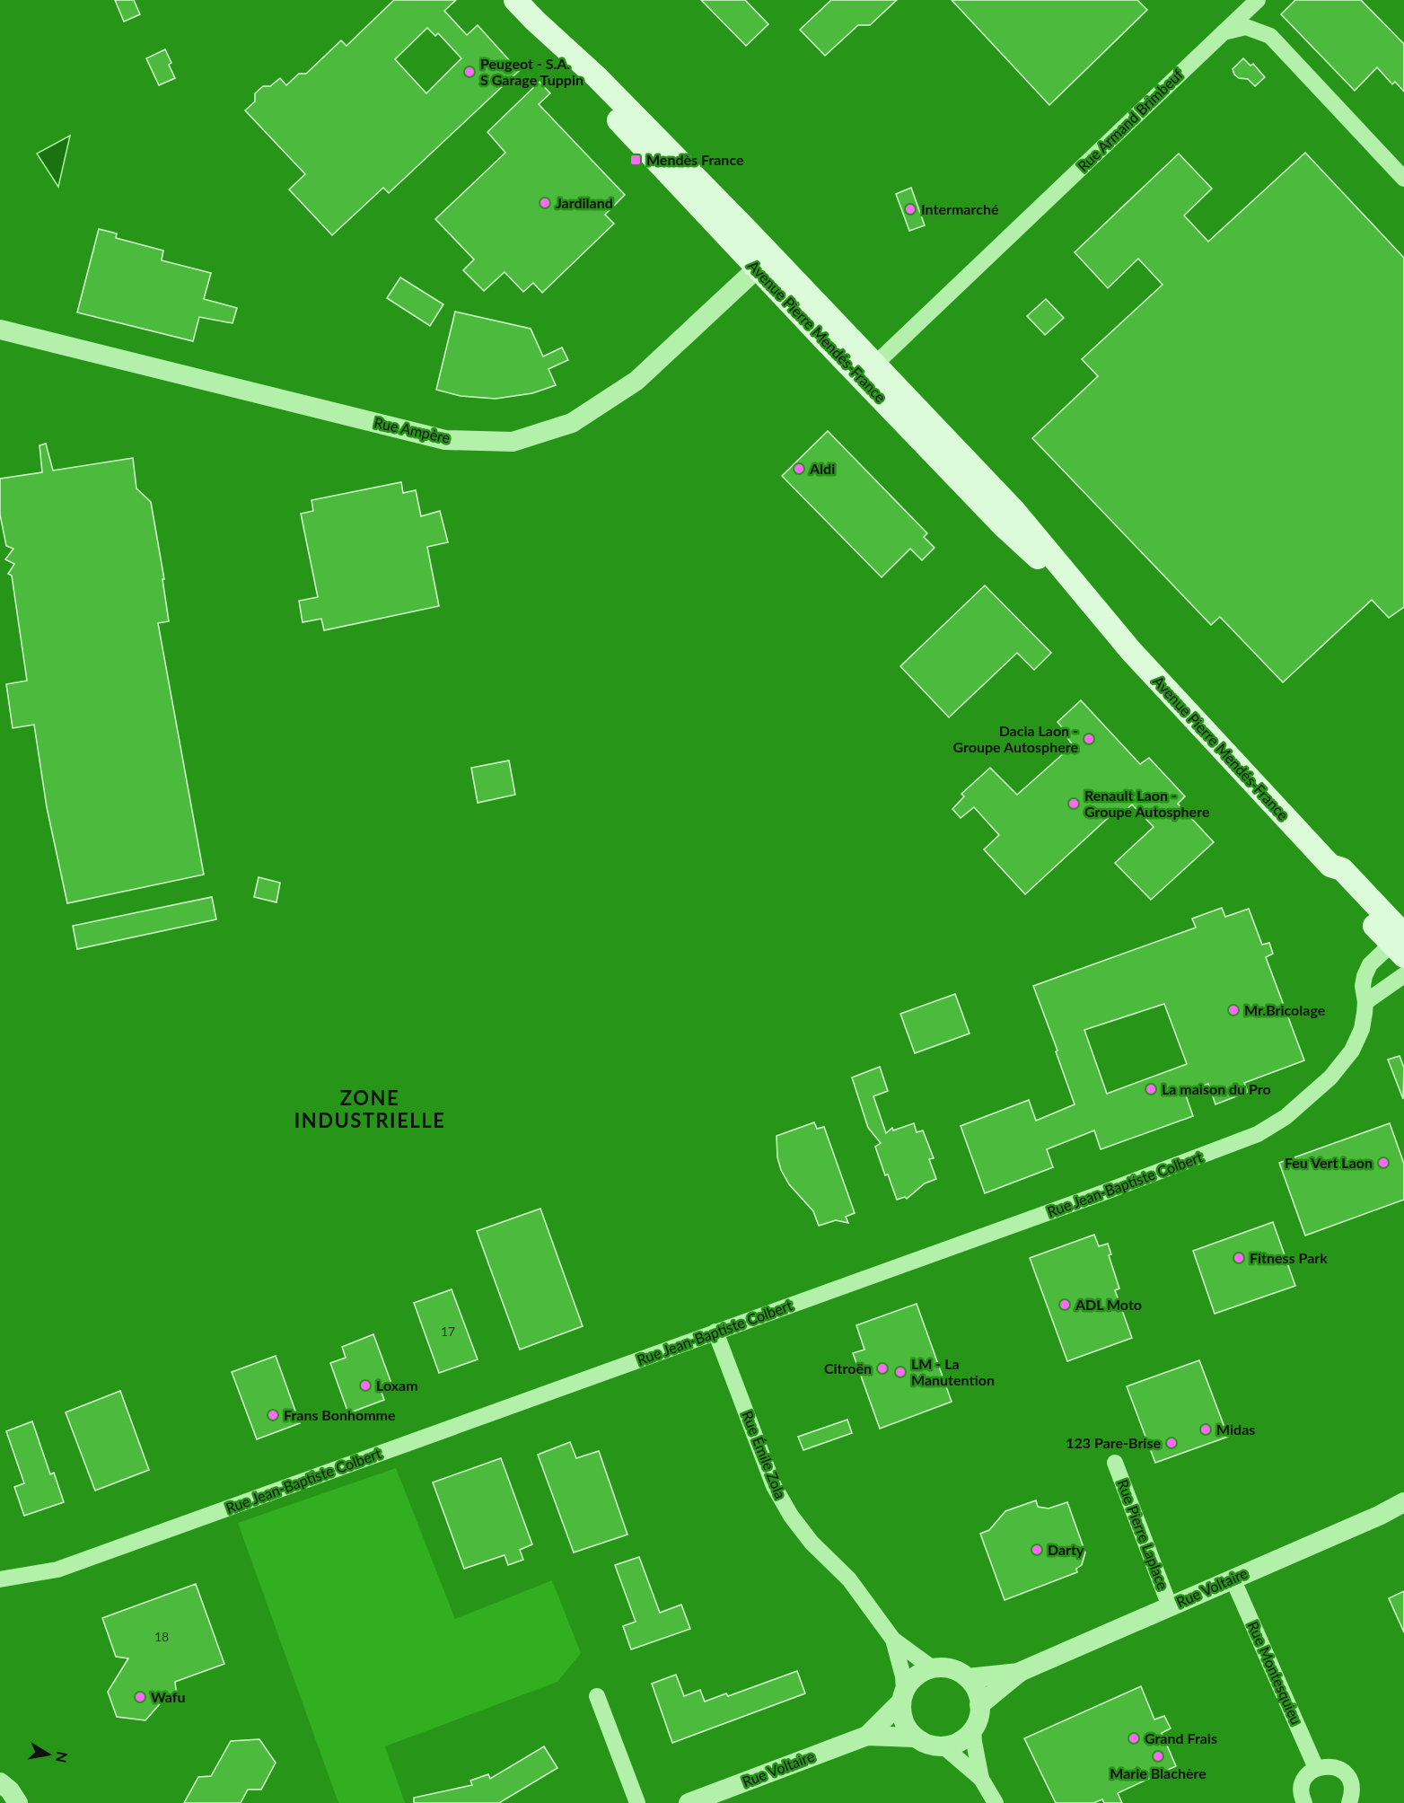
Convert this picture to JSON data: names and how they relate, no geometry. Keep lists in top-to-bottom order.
{
  "streets": {
    "main road": ["Avenue Pierre Mendés-France"],
    "street": [
      "Rue Armand Brimbeuf",
      "Rue Ampère",
      "Rue Jean-Baptiste Colbert",
      "Rue Émile Zola",
      "Rue Pierre Laplace",
      "Rue Voltaire",
      "Rue Montesquieu"
    ]
  },
  "crossings": [
    ["Rue Armand Brimbeuf", "Avenue Pierre Mendés-France"],
    ["Avenue Pierre Mendés-France", "Rue Ampère"],
    ["Avenue Pierre Mendés-France", "Rue Jean-Baptiste Colbert"],
    ["Rue Jean-Baptiste Colbert", "Rue Émile Zola"],
    ["Rue Émile Zola", "Rue Voltaire"],
    ["Rue Pierre Laplace", "Rue Voltaire"],
    ["Rue Voltaire", "Rue Montesquieu"]
  ],
  "districts": ["ZONE INDUSTRIELLE"],
  "places": {
    "other": [
      "Peugeot - S.A. S Garage Tuppin",
      "Jardiland",
      "Intermarché",
      "Aldi",
      "Dacia Laon - Groupe Autosphere",
      "Renault Laon - Groupe Autosphere",
      "Mr.Bricolage",
      "La maison du Pro",
      "Feu Vert Laon",
      "Fitness Park",
      "ADL Moto",
      "Citroën",
      "LM - La Manutention",
      "Loxam",
      "Frans Bonhomme",
      "Midas",
      "123 Pare-Brise",
      "Darty",
      "Wafu",
      "Grand Frais",
      "Marie Blachère"
    ],
    "transit": ["Mendès France"]
  },
  "house_numbers": ["17", "18"],
  "north": "right"
}
